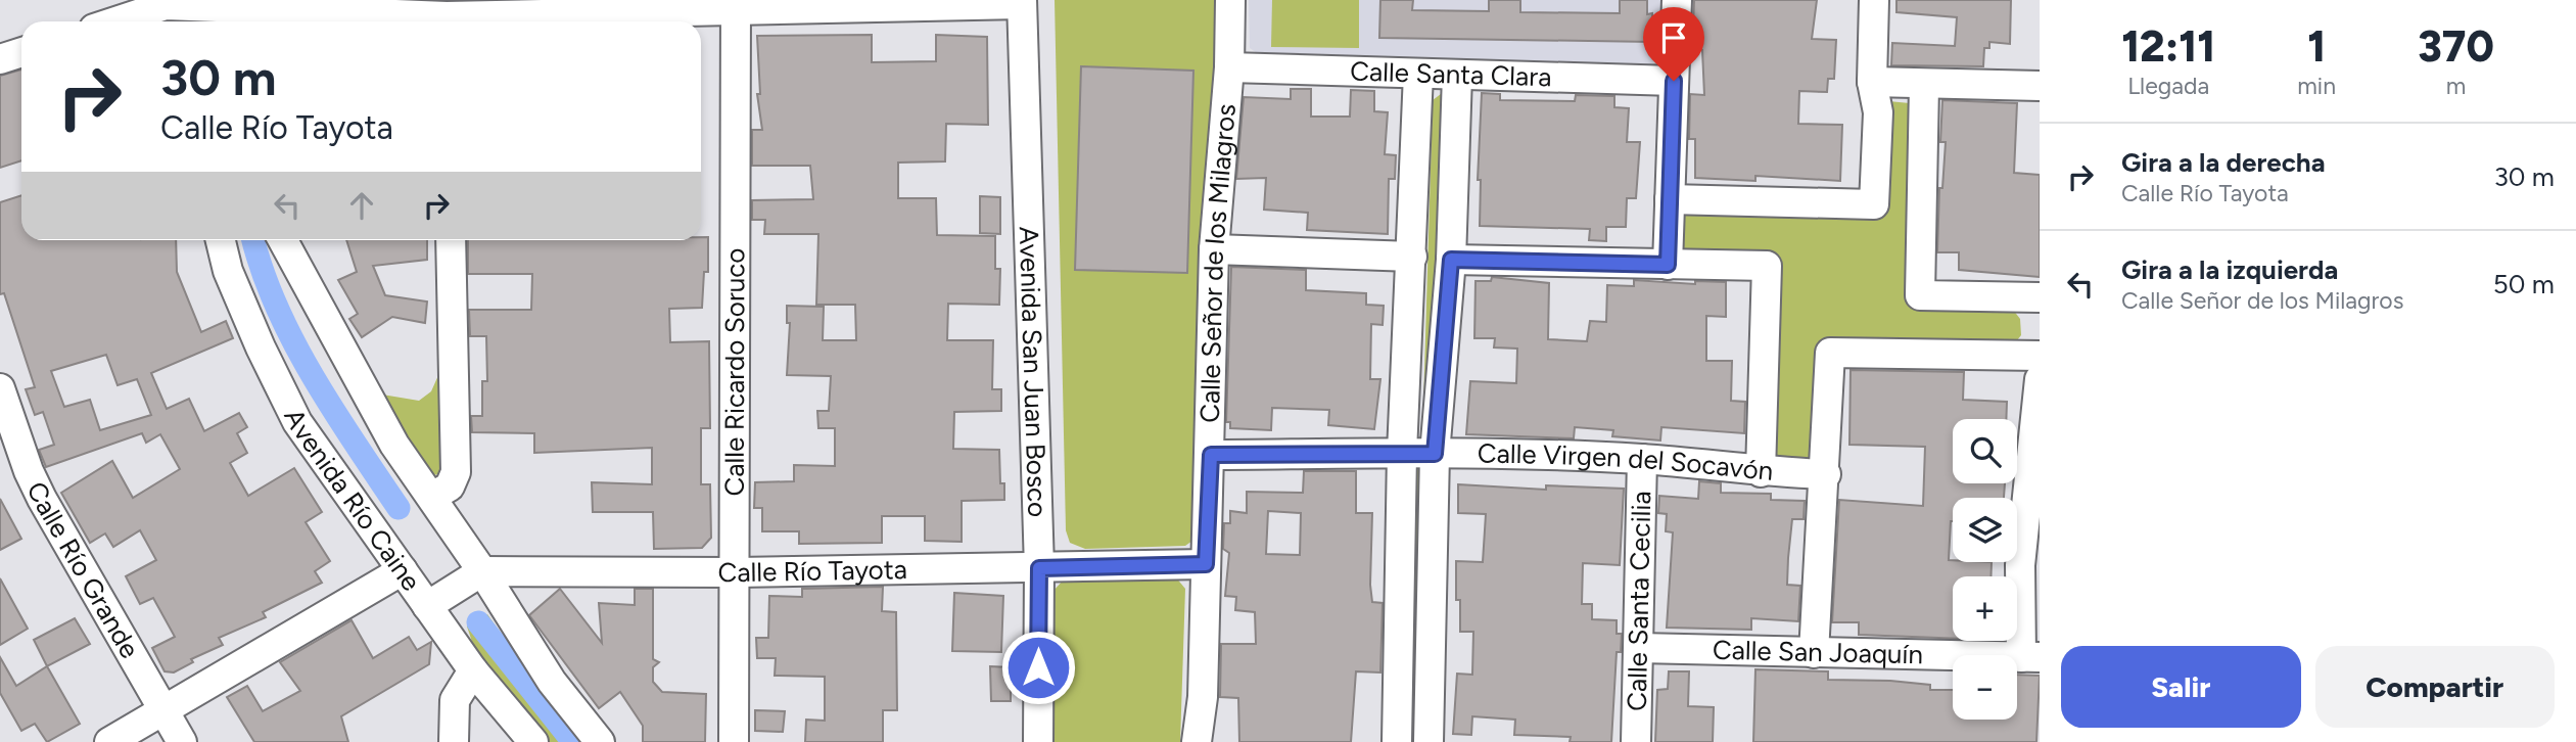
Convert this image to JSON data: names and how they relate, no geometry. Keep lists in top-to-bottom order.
{
  "streets": {
    "street": [
      "Calle Santa Clara",
      "Calle Señor de los Milagros",
      "Calle Ricardo Soruco",
      "Avenida San Juan Bosco",
      "Calle Virgen del Socavón",
      "Avenida Río Caine",
      "Calle Río Grande",
      "Calle Río Tayota",
      "Calle Santa Cecilia",
      "Calle San Joaquín"
    ]
  },
  "crossings": [
    ["Calle Santa Clara", "Calle Señor de los Milagros"],
    ["Calle Señor de los Milagros", "Calle Virgen del Socavón"],
    ["Calle Señor de los Milagros", "Calle Río Tayota"],
    ["Calle Ricardo Soruco", "Calle Río Tayota"],
    ["Avenida San Juan Bosco", "Calle Río Tayota"],
    ["Calle Virgen del Socavón", "Calle Santa Cecilia"],
    ["Calle Santa Cecilia", "Calle San Joaquín"]
  ],
  "page": {
    "eta": [
      "12:11",
      "Llegada",
      "1",
      "min",
      "370",
      "m"
    ],
    "turn": ["30 m", "Calle Río Tayota"],
    "list": [
      {
        "name": "Gira a la derecha",
        "note": "Calle Río Tayota",
        "value": "30 m"
      },
      {
        "name": "Gira a la izquierda",
        "note": "Calle Señor de los Milagros",
        "value": "50 m"
      }
    ],
    "map_buttons": ["+", "−"],
    "buttons": ["Salir", "Compartir"]
  }
}
